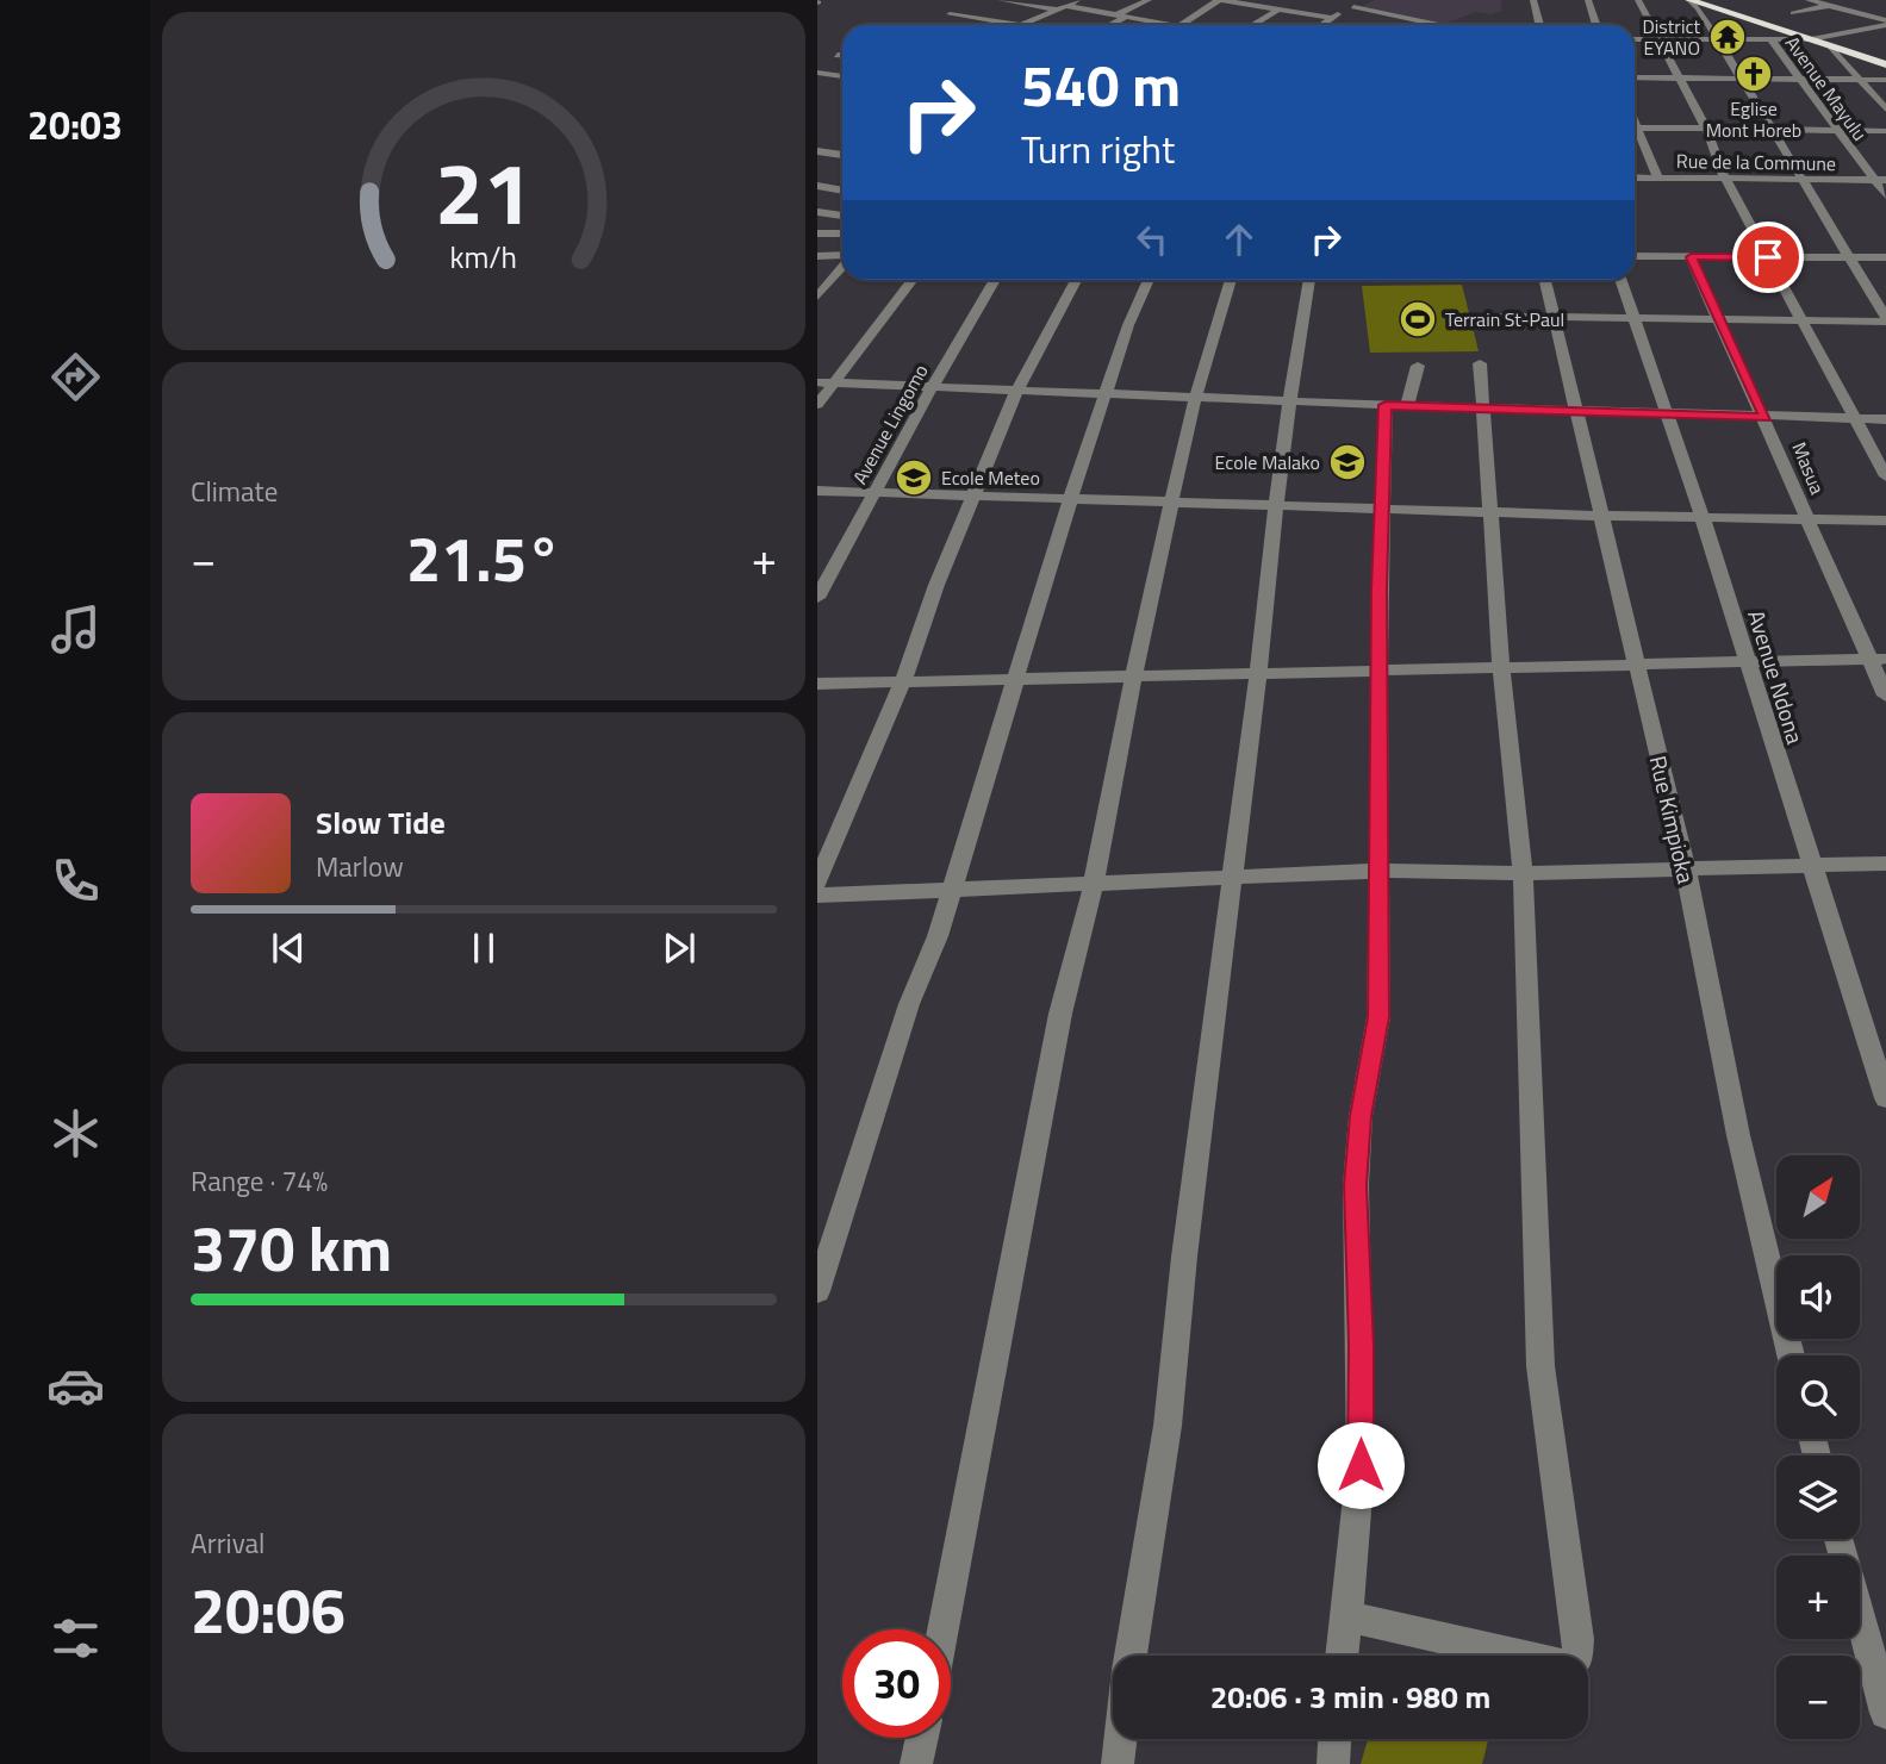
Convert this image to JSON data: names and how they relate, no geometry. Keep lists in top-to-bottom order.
{
  "streets": {
    "street": [
      "Avenue Mayulu",
      "Rue de la Commune",
      "Avenue Lingomo",
      "Masua",
      "Avenue Ndona",
      "Rue Kimpioka"
    ]
  },
  "crossings": [
    ["Avenue Mayulu", "Rue de la Commune"]
  ],
  "places": {
    "temple": ["District EYANO"],
    "church": ["Eglise Mont Horeb"],
    "sports": ["Terrain St-Paul"],
    "school or university": ["Ecole Malako", "Ecole Meteo"]
  },
  "north": "top right",
  "page": {
    "tabs": "20:03",
    "turn": ["540 m", "Turn right"],
    "tile": [
      "Climate",
      ["Range · 74%", "370 km"],
      ["Arrival", "20:06"]
    ],
    "heat": ["−", "21.5°", "+"],
    "song": ["Slow Tide", "Marlow"],
    "map_buttons": ["+", "−"],
    "limit": "30",
    "trip": "20:06 · 3 min · 980 m",
    "gauge": ["21", "km/h"]
  }
}
